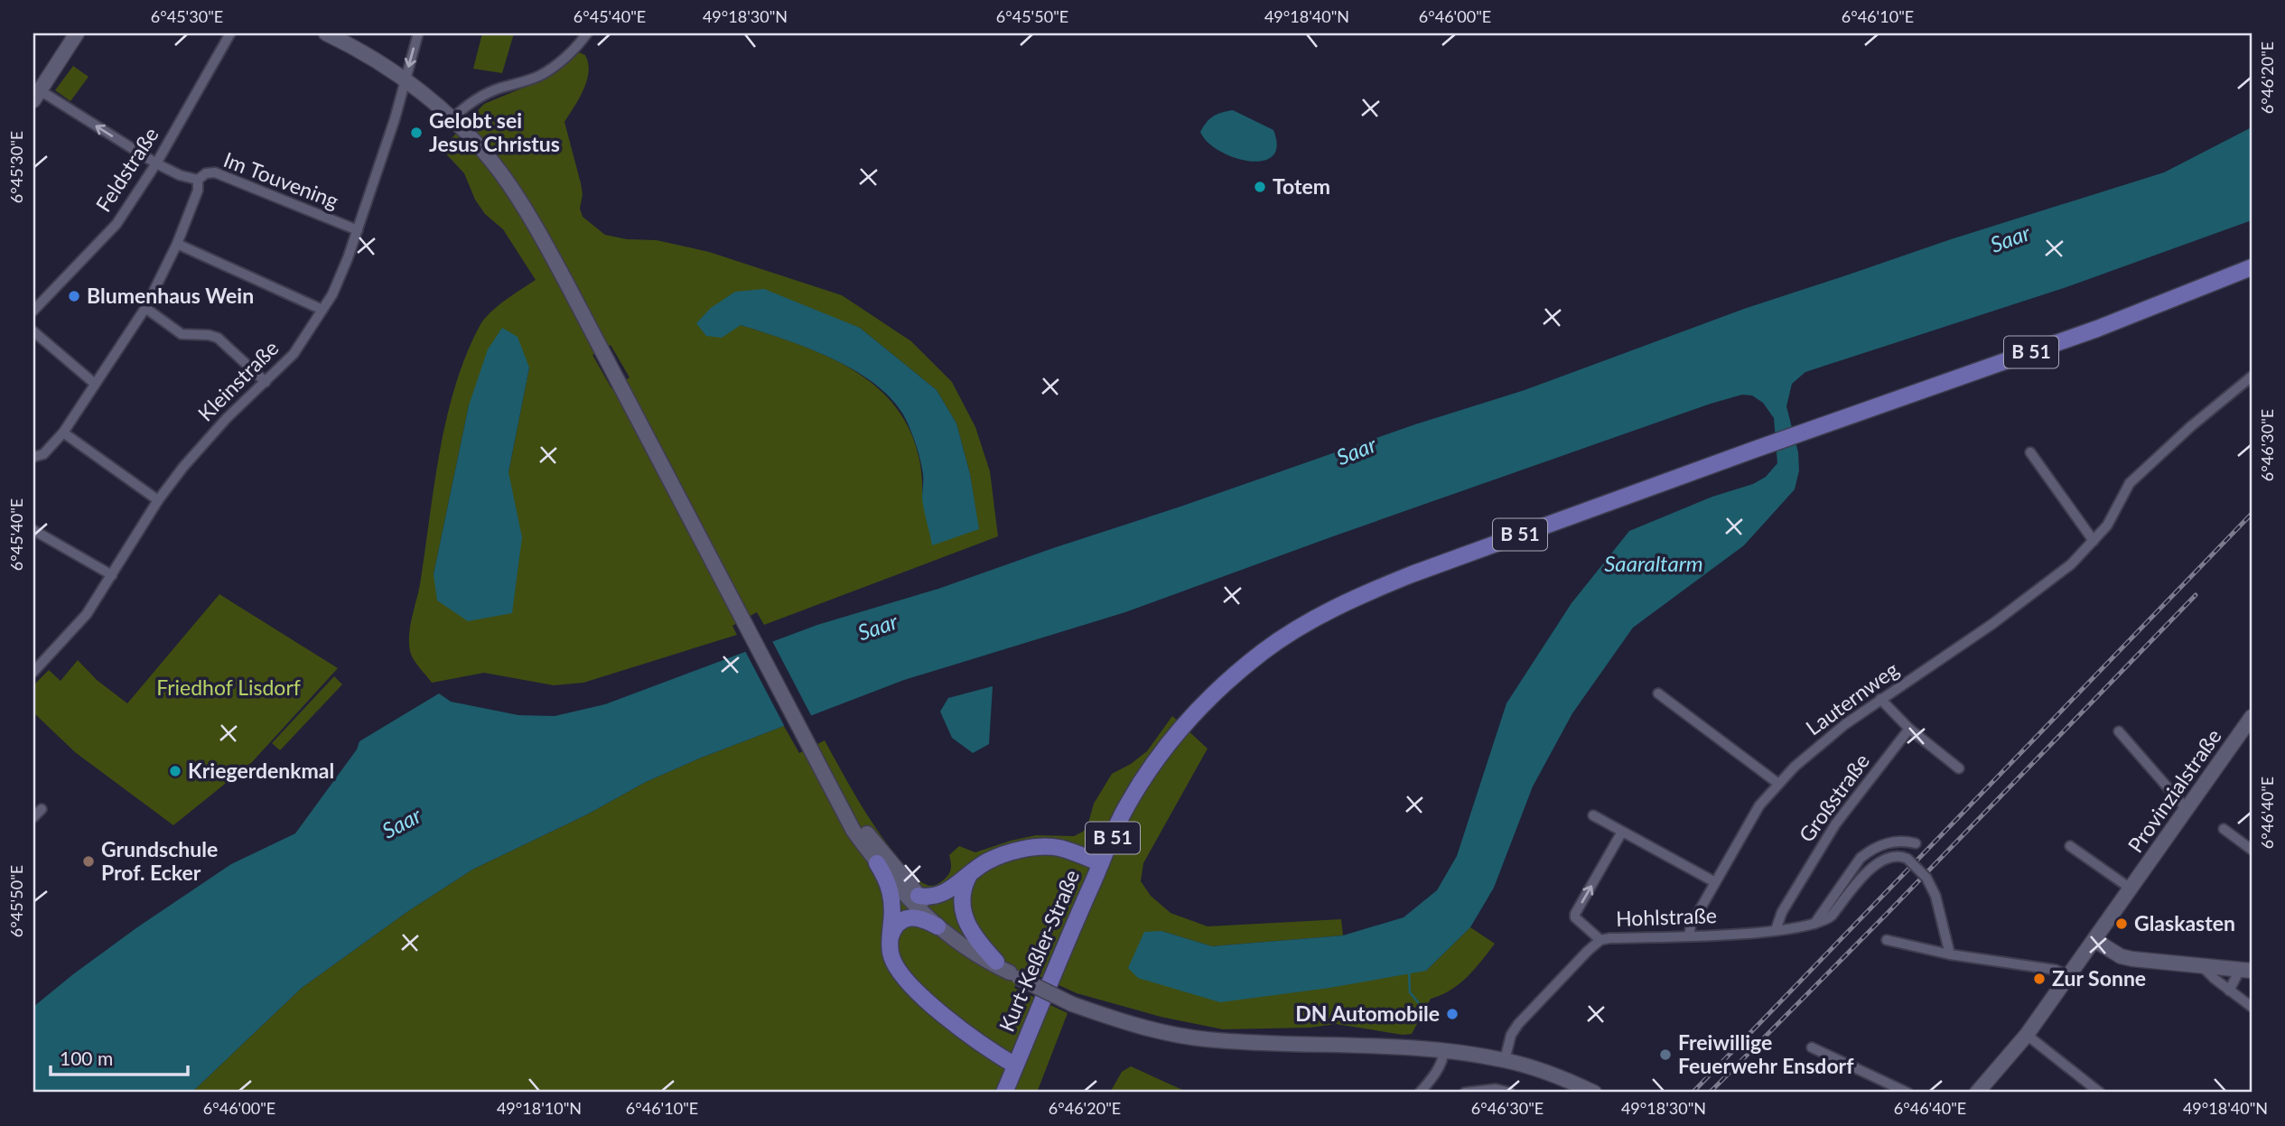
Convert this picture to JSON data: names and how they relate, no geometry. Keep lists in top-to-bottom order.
{
  "streets": {
    "main road": ["B 51", "Provinzialstraße", "Kurt-Keßler-Straße"],
    "street": [
      "Feldstraße",
      "Im Touvening",
      "Kleinstraße",
      "Lauternweg",
      "Großstraße",
      "Hohlstraße"
    ]
  },
  "crossings": [
    ["Feldstraße", "Im Touvening"],
    ["Im Touvening", "Kleinstraße"],
    ["Lauternweg", "Hohlstraße"],
    ["Großstraße", "Hohlstraße"]
  ],
  "one_way": ["Im Touvening"],
  "water": ["Saar", "Saaraltarm"],
  "parks": ["Friedhof Lisdorf"],
  "places": [
    "Gelobt sei Jesus Christus",
    "Totem",
    "Blumenhaus Wein",
    "Kriegerdenkmal",
    "Grundschule Prof. Ecker",
    "Glaskasten",
    "Zur Sonne",
    "DN Automobile",
    "Freiwillige Feuerwehr Ensdorf"
  ],
  "scale_bar": "100 m",
  "coordinates": [
    "6°45'30\"E",
    "6°45'40\"E",
    "49°18'30\"N",
    "6°45'50\"E",
    "49°18'40\"N",
    "6°46'00\"E",
    "6°46'10\"E",
    "6°46'20\"E",
    "6°46'30\"E",
    "6°46'40\"E",
    "49°18'10\"N"
  ]
}
